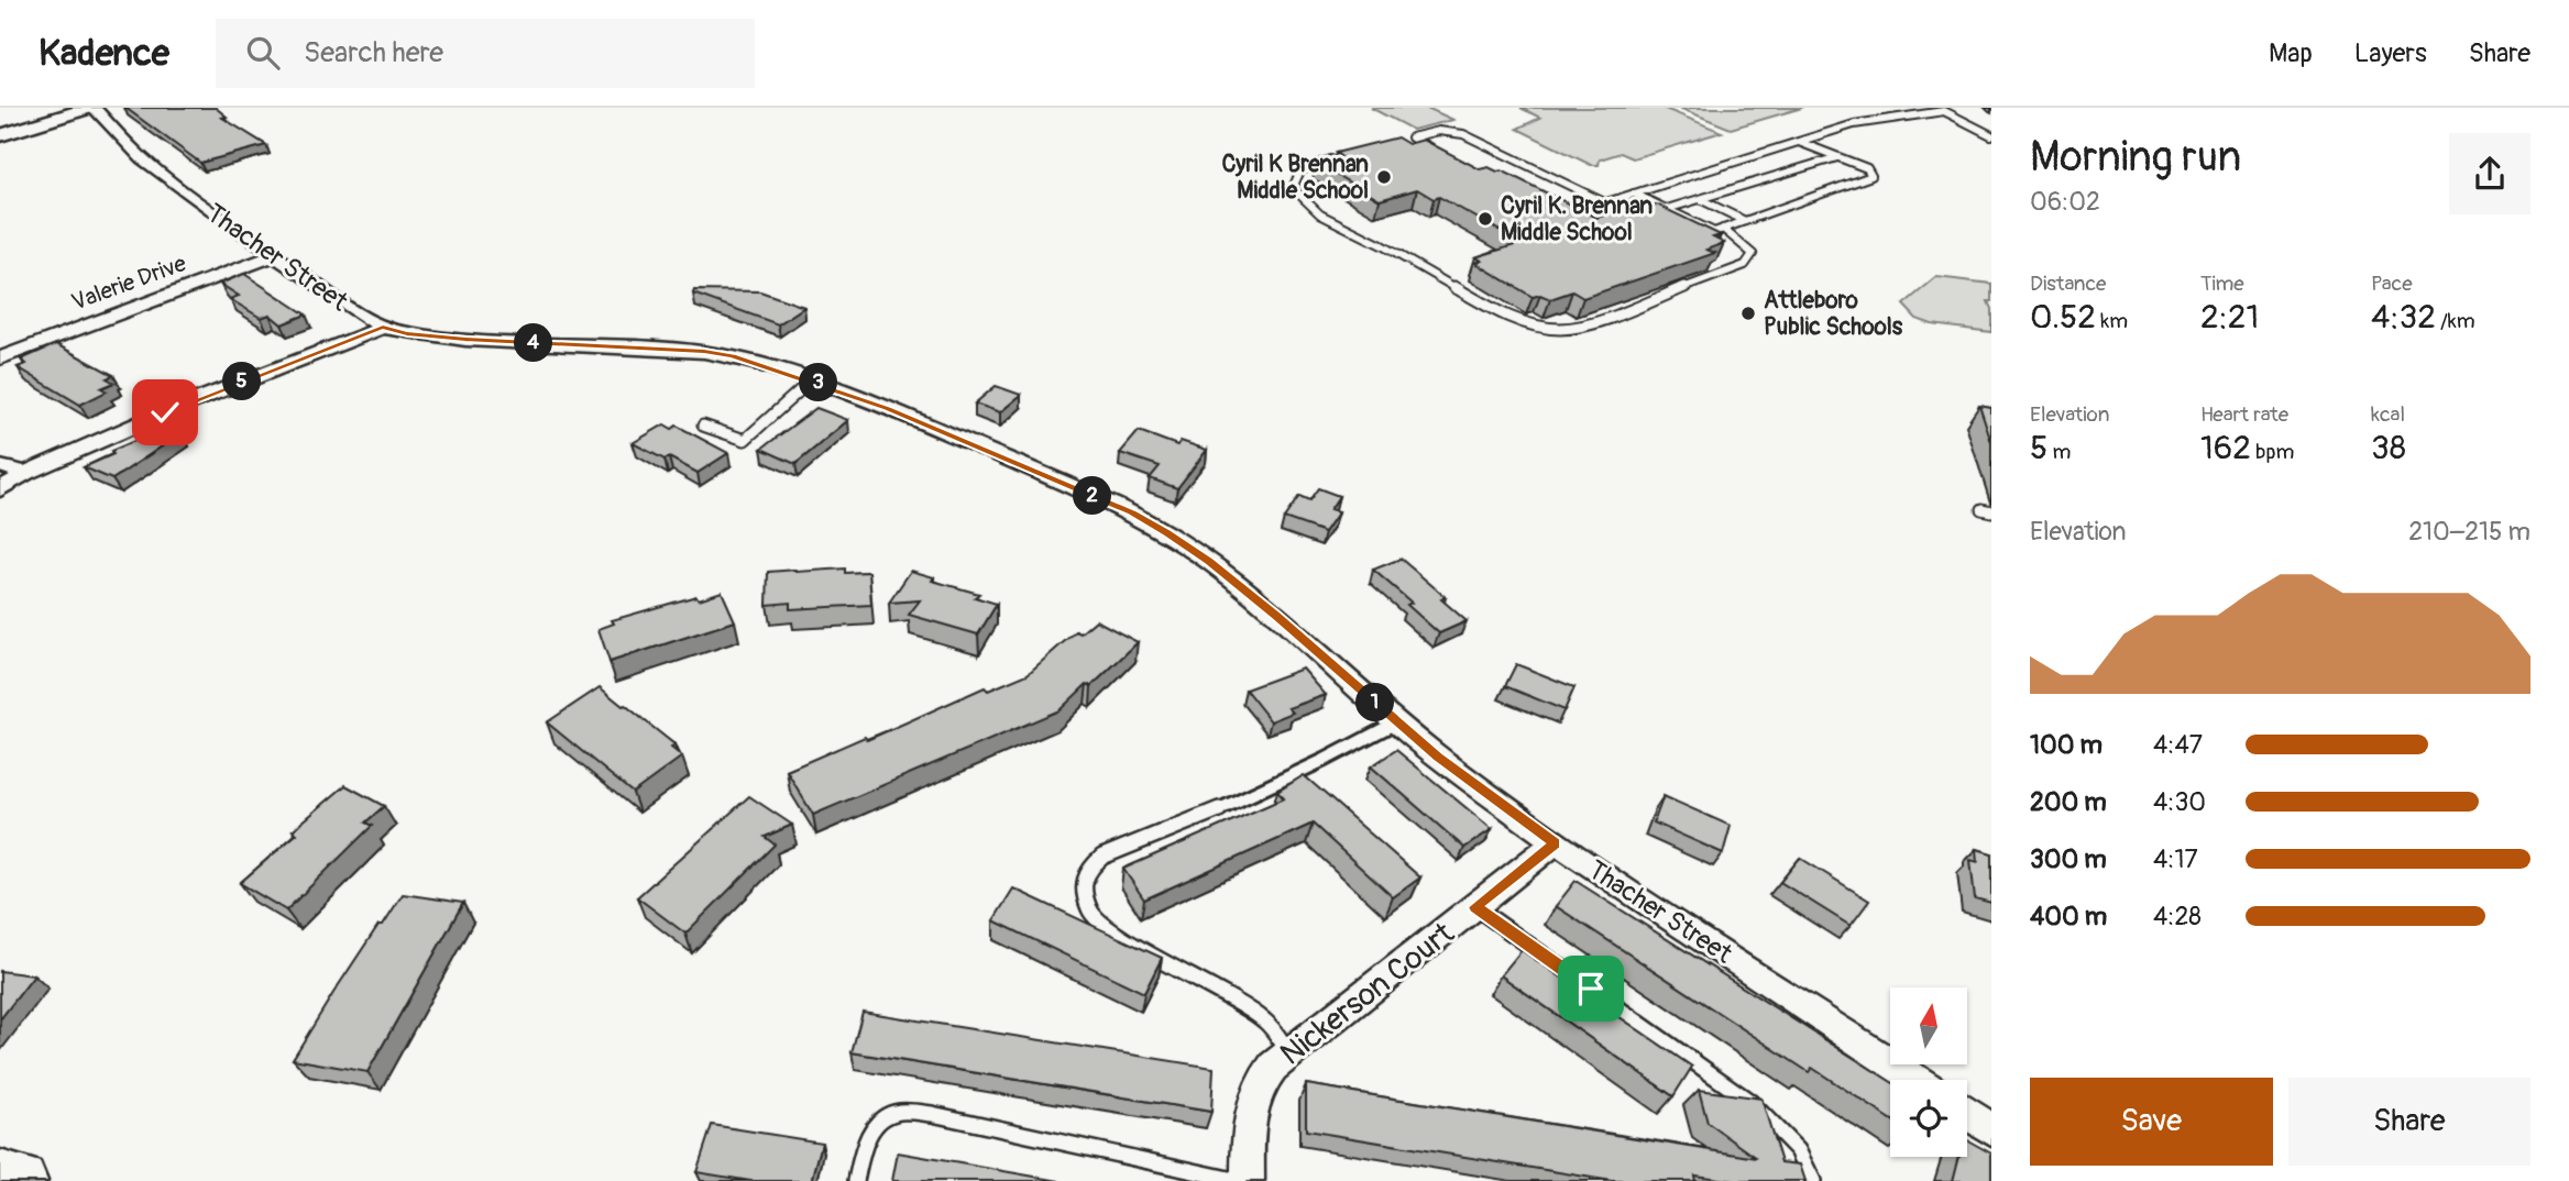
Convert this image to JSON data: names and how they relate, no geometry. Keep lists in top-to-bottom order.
{
  "streets": {
    "street": ["Thacher Street", "Valerie Drive", "Nickerson Court"]
  },
  "crossings": [
    ["Thacher Street", "Valerie Drive"],
    ["Thacher Street", "Nickerson Court"]
  ],
  "places": ["Cyril K Brennan Middle School", "Cyril K. Brennan Middle School", "Attleboro Public Schools"],
  "north": "top",
  "page": {
    "header": "Kadence",
    "search": "Search here",
    "nav": ["Map", "Layers", "Share"],
    "heading": ["Morning run", "06:02"],
    "stats": [
      ["Distance", "0.52 km"],
      ["Time", "2:21"],
      ["Pace", "4:32 /km"],
      ["Elevation", "5 m"],
      ["Heart rate", "162 bpm"],
      ["kcal", "38"]
    ],
    "pins": [
      "4",
      "5",
      "3",
      "2",
      "1"
    ],
    "chart": ["Elevation", "210–215 m"],
    "list": [
      {
        "name": "100 m",
        "note": "4:47"
      },
      {
        "name": "200 m",
        "note": "4:30"
      },
      {
        "name": "300 m",
        "note": "4:17"
      },
      {
        "name": "400 m",
        "note": "4:28"
      }
    ],
    "buttons": ["Save", "Share"]
  }
}
